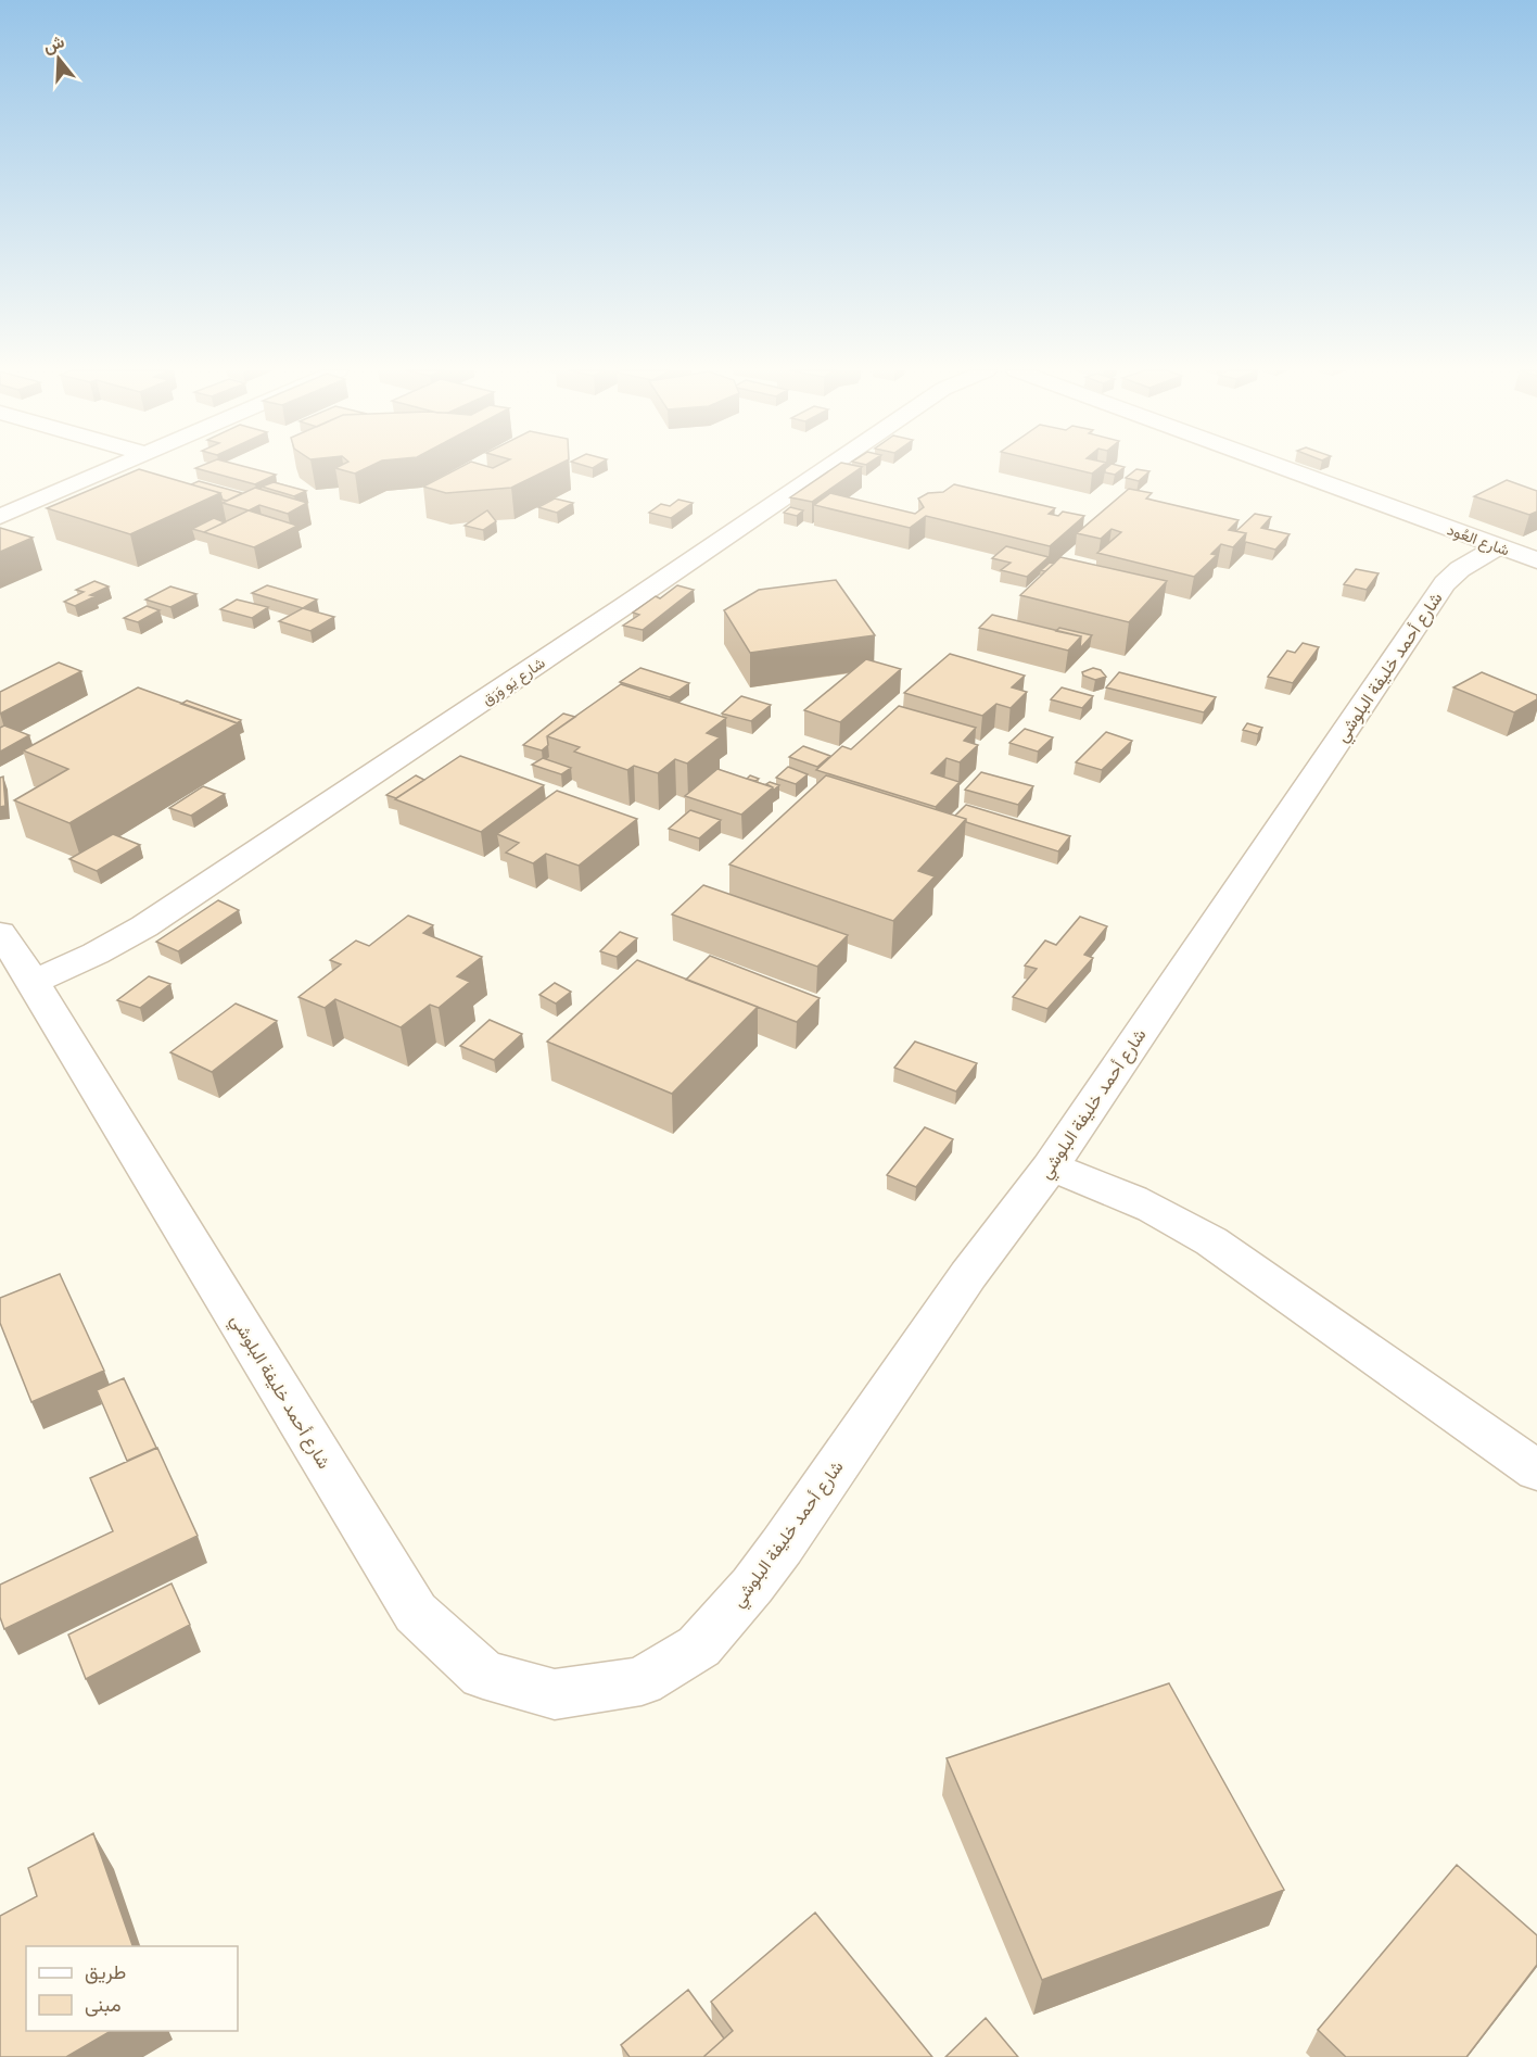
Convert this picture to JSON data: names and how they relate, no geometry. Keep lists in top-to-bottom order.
{
  "streets": {
    "street": ["شارع العُود", "شارع أحمد خليفة البلوشي", "شارع يَو وَرَق"]
  },
  "crossings": [
    ["شارع العُود", "شارع أحمد خليفة البلوشي"],
    ["شارع أحمد خليفة البلوشي", "شارع يَو وَرَق"]
  ],
  "legend": ["طريق", "مبنى"],
  "north": "top"
}
